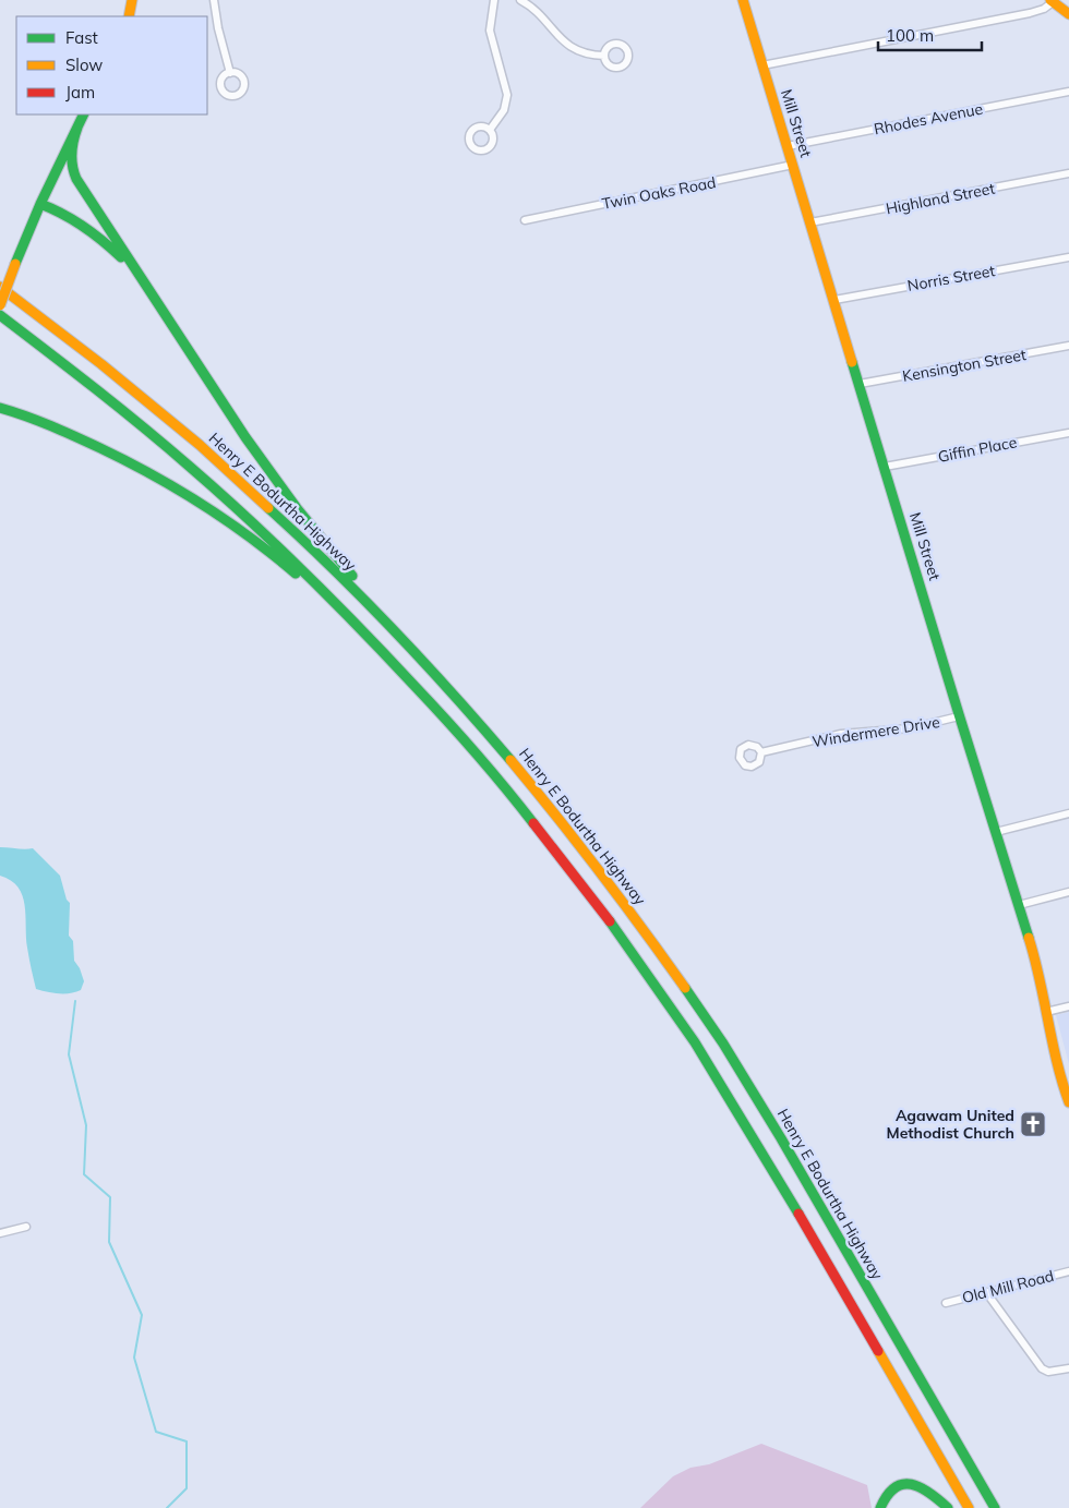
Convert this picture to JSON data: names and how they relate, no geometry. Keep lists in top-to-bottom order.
{
  "streets": {
    "main road": ["Mill Street", "Henry E Bodurtha Highway"],
    "street": [
      "Rhodes Avenue",
      "Twin Oaks Road",
      "Highland Street",
      "Norris Street",
      "Kensington Street",
      "Giffin Place",
      "Windermere Drive",
      "Old Mill Road"
    ]
  },
  "crossings": [
    ["Rhodes Avenue", "Mill Street"],
    ["Mill Street", "Twin Oaks Road"],
    ["Mill Street", "Highland Street"],
    ["Mill Street", "Norris Street"],
    ["Mill Street", "Kensington Street"],
    ["Mill Street", "Giffin Place"],
    ["Mill Street", "Windermere Drive"]
  ],
  "places": {
    "church": ["Agawam United Methodist Church"]
  },
  "legend": ["Fast", "Slow", "Jam"],
  "scale_bar": "100 m"
}
